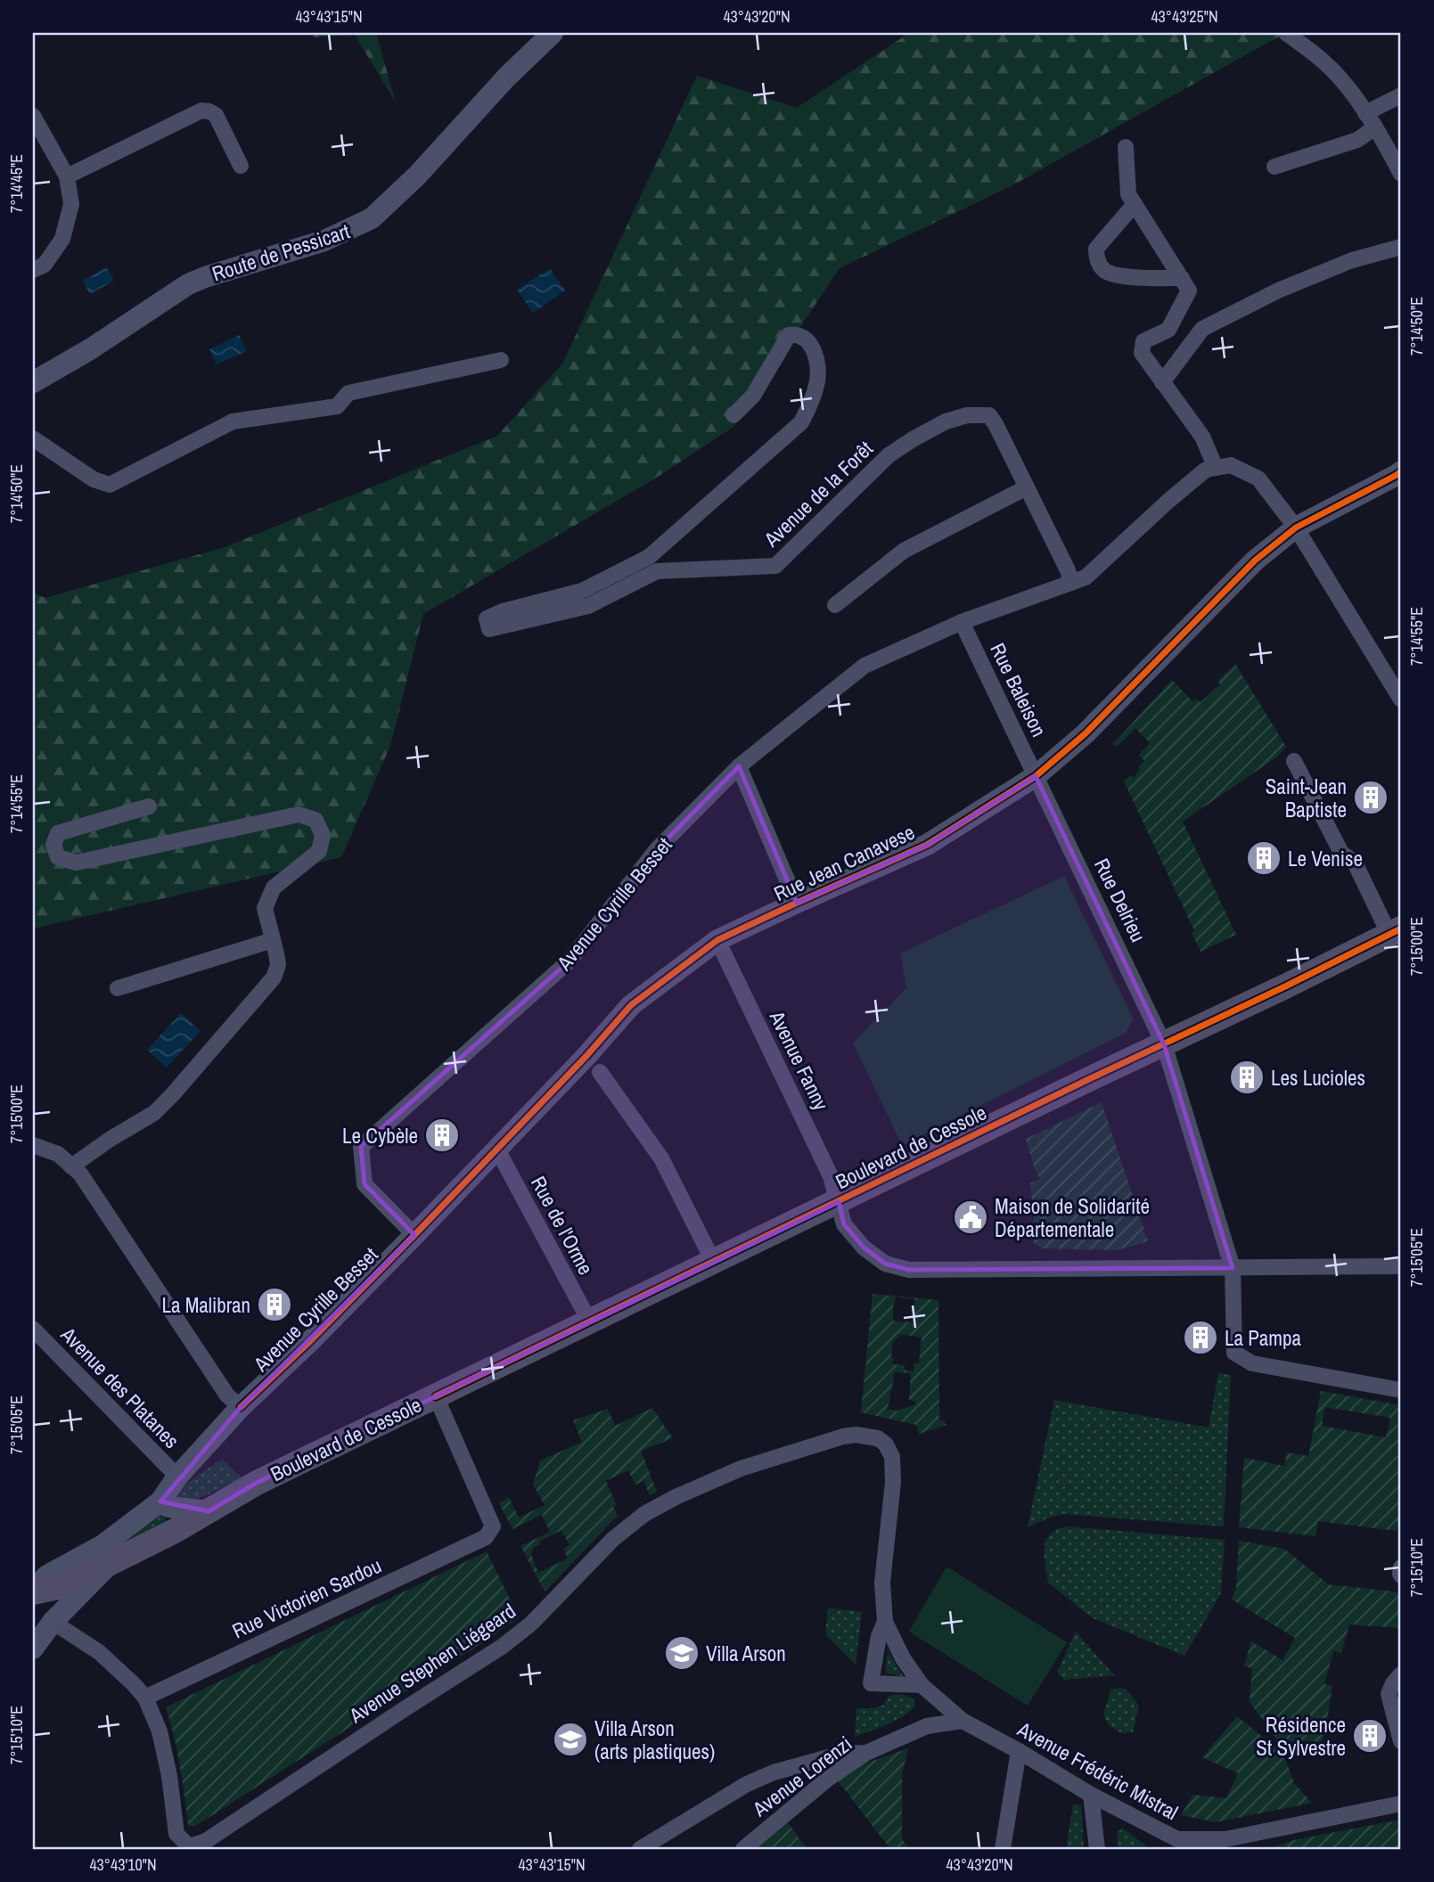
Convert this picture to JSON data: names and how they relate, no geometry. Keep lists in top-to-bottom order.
{
  "streets": {
    "main road": ["Boulevard de Cessole"],
    "street": [
      "Route de Pessicart",
      "Avenue de la Forêt",
      "Rue Baleison",
      "Rue Jean Canavese",
      "Rue Delrieu",
      "Avenue Cyrille Besset",
      "Avenue Fanny",
      "Rue de l'Orme",
      "Avenue des Platanes",
      "Rue Victorien Sardou",
      "Avenue Stephen Liégeard",
      "Avenue Frédéric Mistral",
      "Avenue Lorenzi"
    ]
  },
  "crossings": [
    ["Avenue de la Forêt", "Avenue Cyrille Besset"],
    ["Rue Baleison", "Rue Jean Canavese"],
    ["Rue Baleison", "Rue Delrieu"],
    ["Rue Baleison", "Avenue Cyrille Besset"],
    ["Rue Jean Canavese", "Rue Delrieu"],
    ["Rue Jean Canavese", "Avenue Cyrille Besset"],
    ["Rue Jean Canavese", "Avenue Fanny"],
    ["Rue Jean Canavese", "Rue de l'Orme"],
    ["Rue Delrieu", "Avenue Fanny"],
    ["Rue Delrieu", "Boulevard de Cessole"],
    ["Avenue Cyrille Besset", "Boulevard de Cessole"],
    ["Avenue Cyrille Besset", "Avenue des Platanes"],
    ["Avenue Fanny", "Boulevard de Cessole"],
    ["Boulevard de Cessole", "Rue de l'Orme"],
    ["Boulevard de Cessole", "Rue Victorien Sardou"],
    ["Rue Victorien Sardou", "Avenue Stephen Liégeard"],
    ["Avenue Stephen Liégeard", "Avenue Frédéric Mistral"],
    ["Avenue Stephen Liégeard", "Avenue Lorenzi"],
    ["Avenue Frédéric Mistral", "Avenue Lorenzi"]
  ],
  "places": {
    "building": [
      "Saint-Jean Baptiste",
      "Le Venise",
      "Les Lucioles",
      "Le Cybèle",
      "La Malibran",
      "La Pampa",
      "Résidence St Sylvestre"
    ],
    "public building": ["Maison de Solidarité Départementale"],
    "school or university": ["Villa Arson", "Villa Arson (arts plastiques)"]
  },
  "coordinates": [
    "43°43'15\"N",
    "43°43'20\"N",
    "43°43'25\"N",
    "7°14'45\"E",
    "7°14'50\"E",
    "7°14'55\"E",
    "7°15'00\"E",
    "7°15'05\"E",
    "7°15'10\"E",
    "43°43'10\"N"
  ]
}
